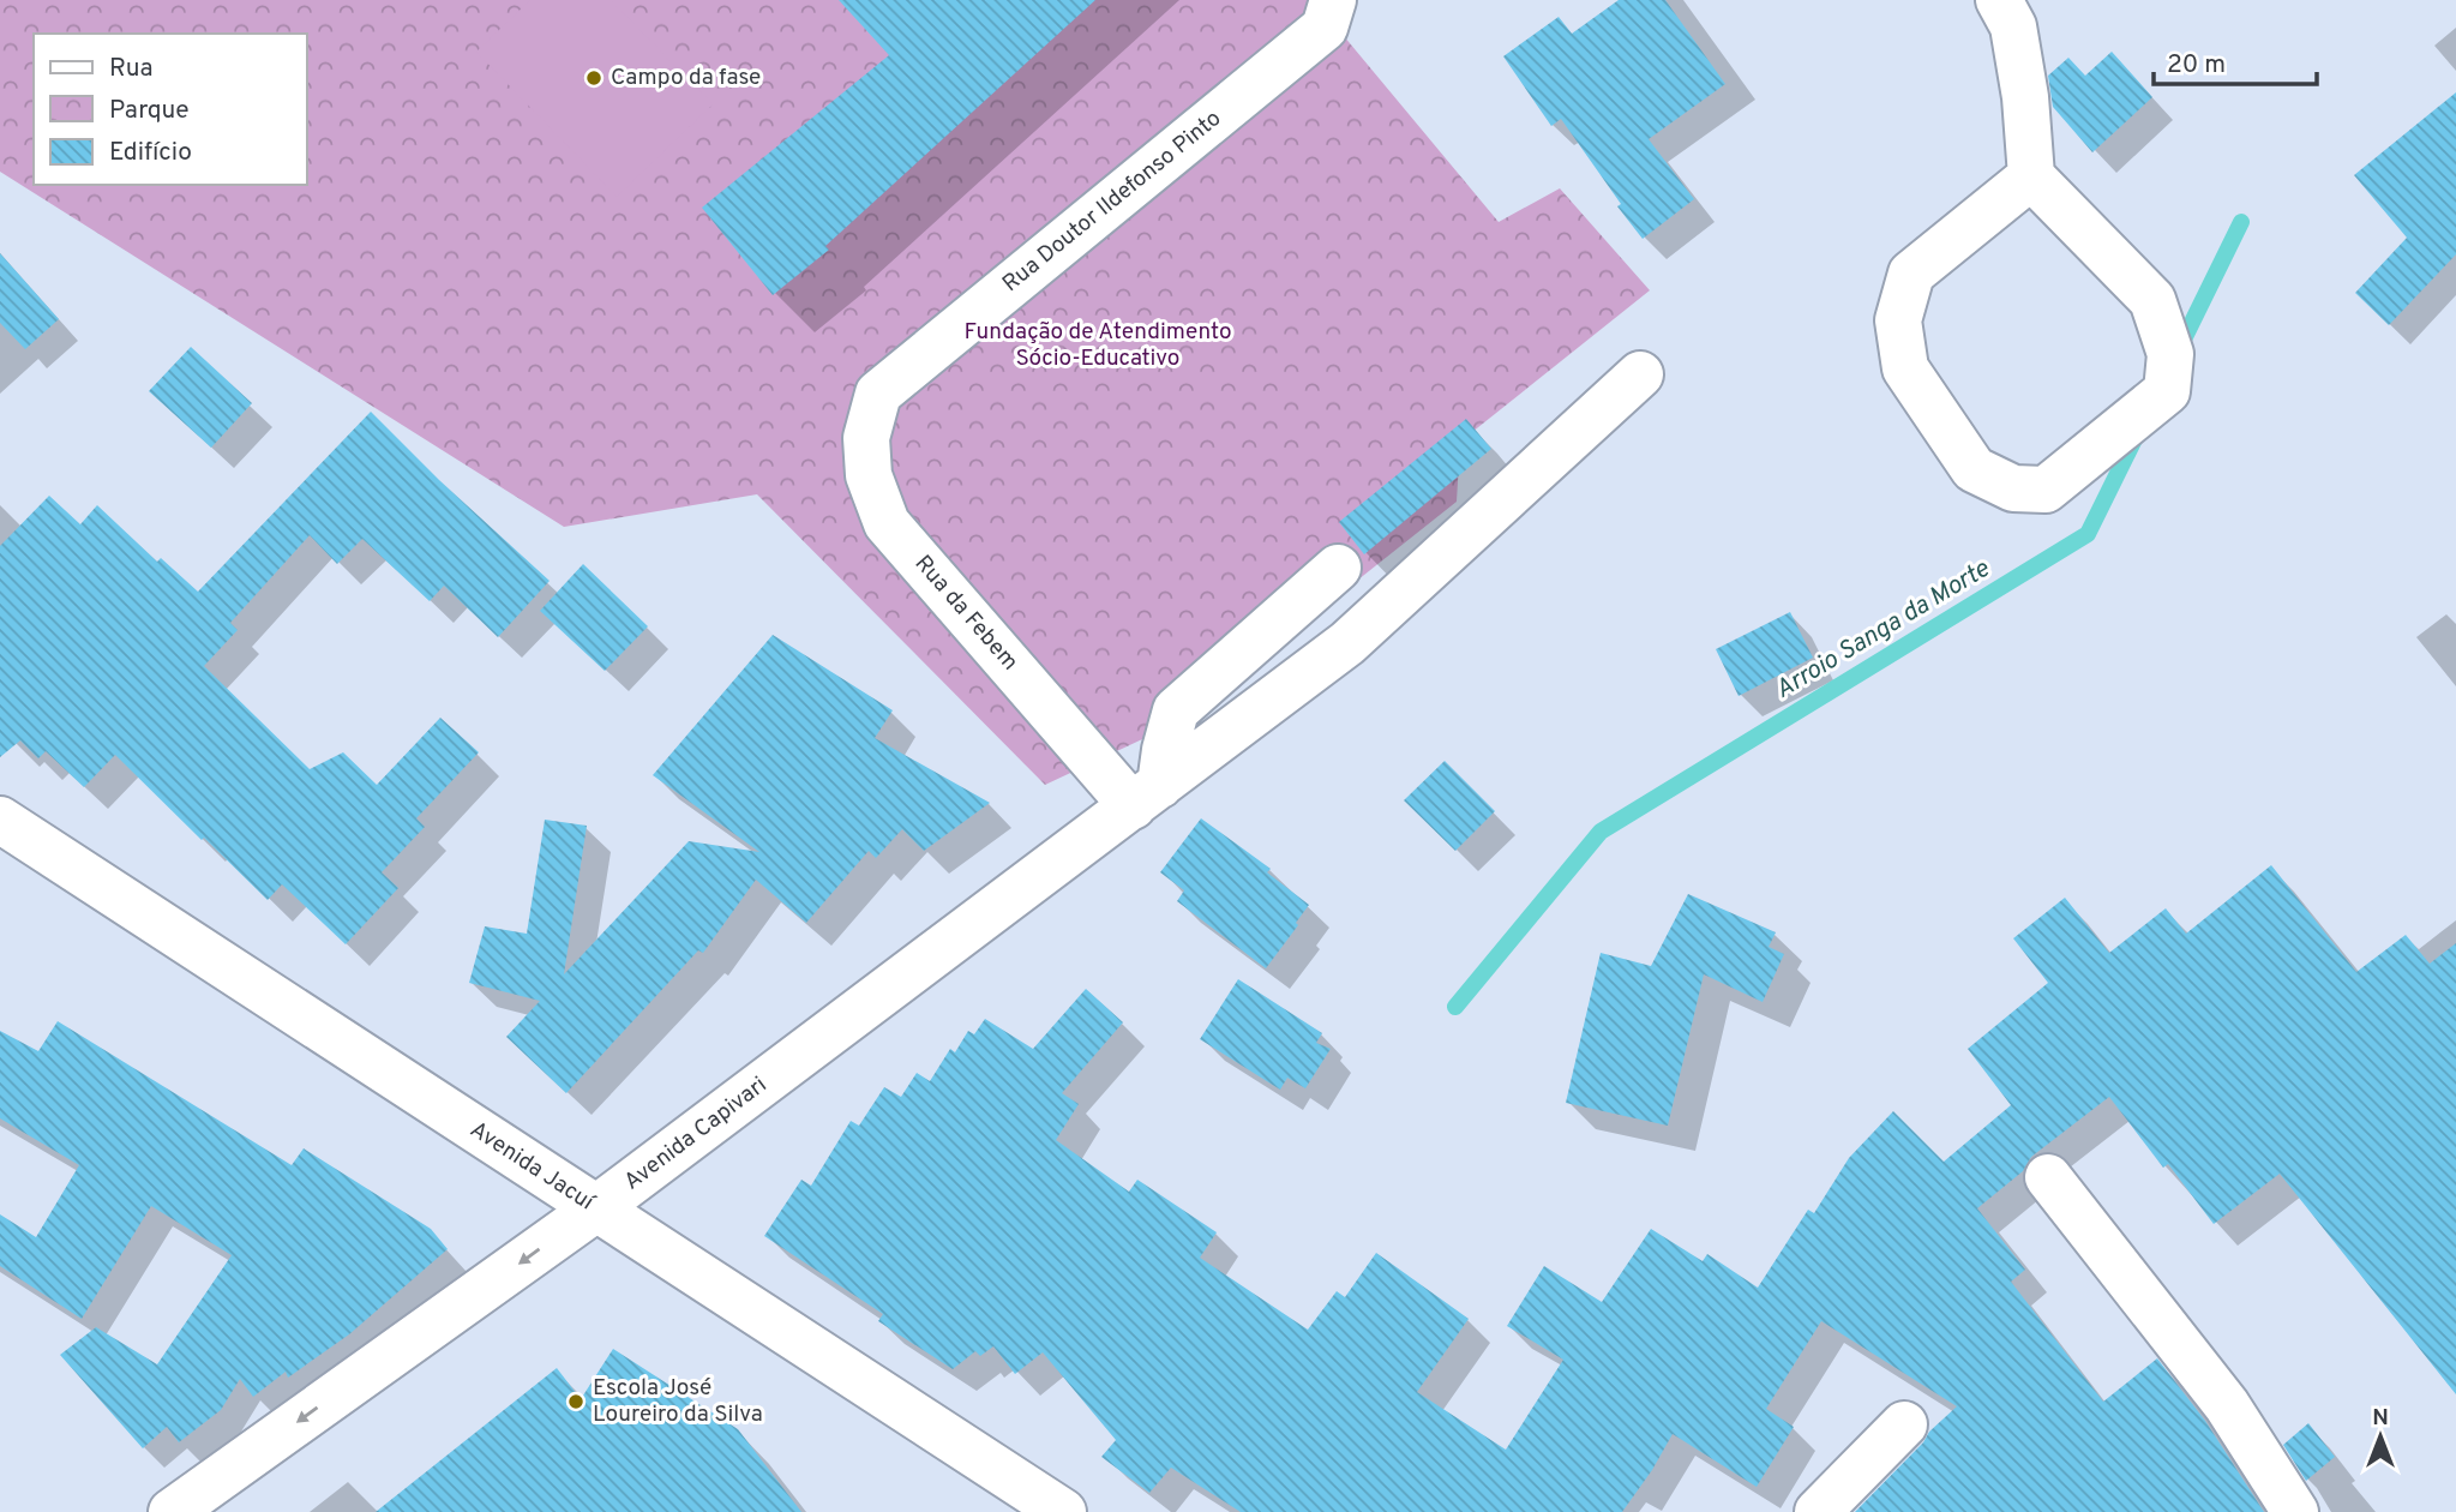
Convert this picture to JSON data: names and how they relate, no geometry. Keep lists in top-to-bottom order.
{
  "streets": {
    "street": [
      "Rua Doutor Ildefonso Pinto",
      "Rua da Febem",
      "Avenida Capivari",
      "Avenida Jacuí"
    ]
  },
  "crossings": [
    ["Rua Doutor Ildefonso Pinto", "Rua da Febem"],
    ["Rua da Febem", "Avenida Capivari"],
    ["Avenida Capivari", "Avenida Jacuí"]
  ],
  "water": ["Arroio Sanga da Morte"],
  "parks": ["Fundação de Atendimento Sócio-Educativo"],
  "places": ["Campo da fase", "Escola José Loureiro da Silva"],
  "legend": ["Rua", "Parque", "Edifício"],
  "scale_bar": "20 m",
  "north": "top"
}
